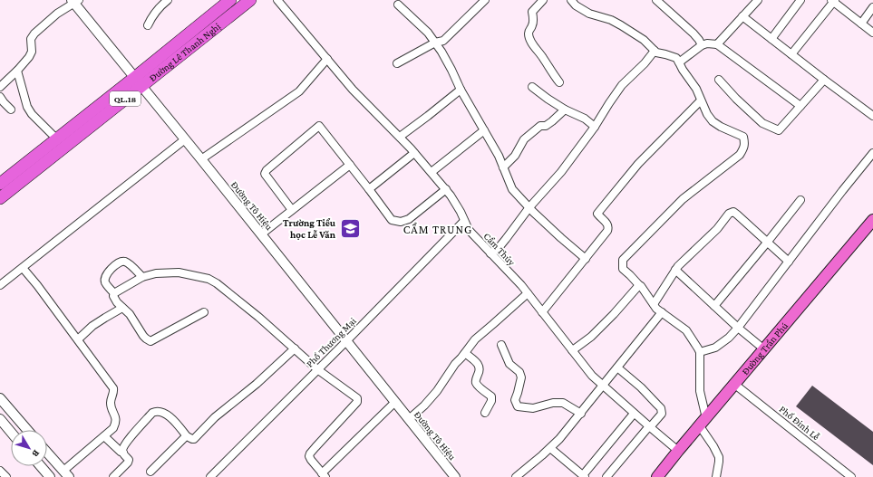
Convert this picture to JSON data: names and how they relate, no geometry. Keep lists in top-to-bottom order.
{
  "streets": {
    "highway": ["Đường Lê Thanh Nghị", "QL.18"],
    "main road": ["Đường Trần Phú"],
    "street": [
      "Đường Tô Hiệu",
      "Cẩm Thủy",
      "Phố Thương Mại",
      "Phố Đinh Lễ"
    ]
  },
  "crossings": [
    ["Đường Lê Thanh Nghị", "Đường Tô Hiệu"],
    ["Đường Tô Hiệu", "Phố Thương Mại"],
    ["Cẩm Thủy", "Phố Thương Mại"],
    ["Cẩm Thủy", "Đường Trần Phú"],
    ["Đường Trần Phú", "Phố Đinh Lễ"]
  ],
  "districts": ["CẨM TRUNG"],
  "places": {
    "school or university": ["Trường Tiểu học Lễ Văn"]
  },
  "north": "bottom right"
}
